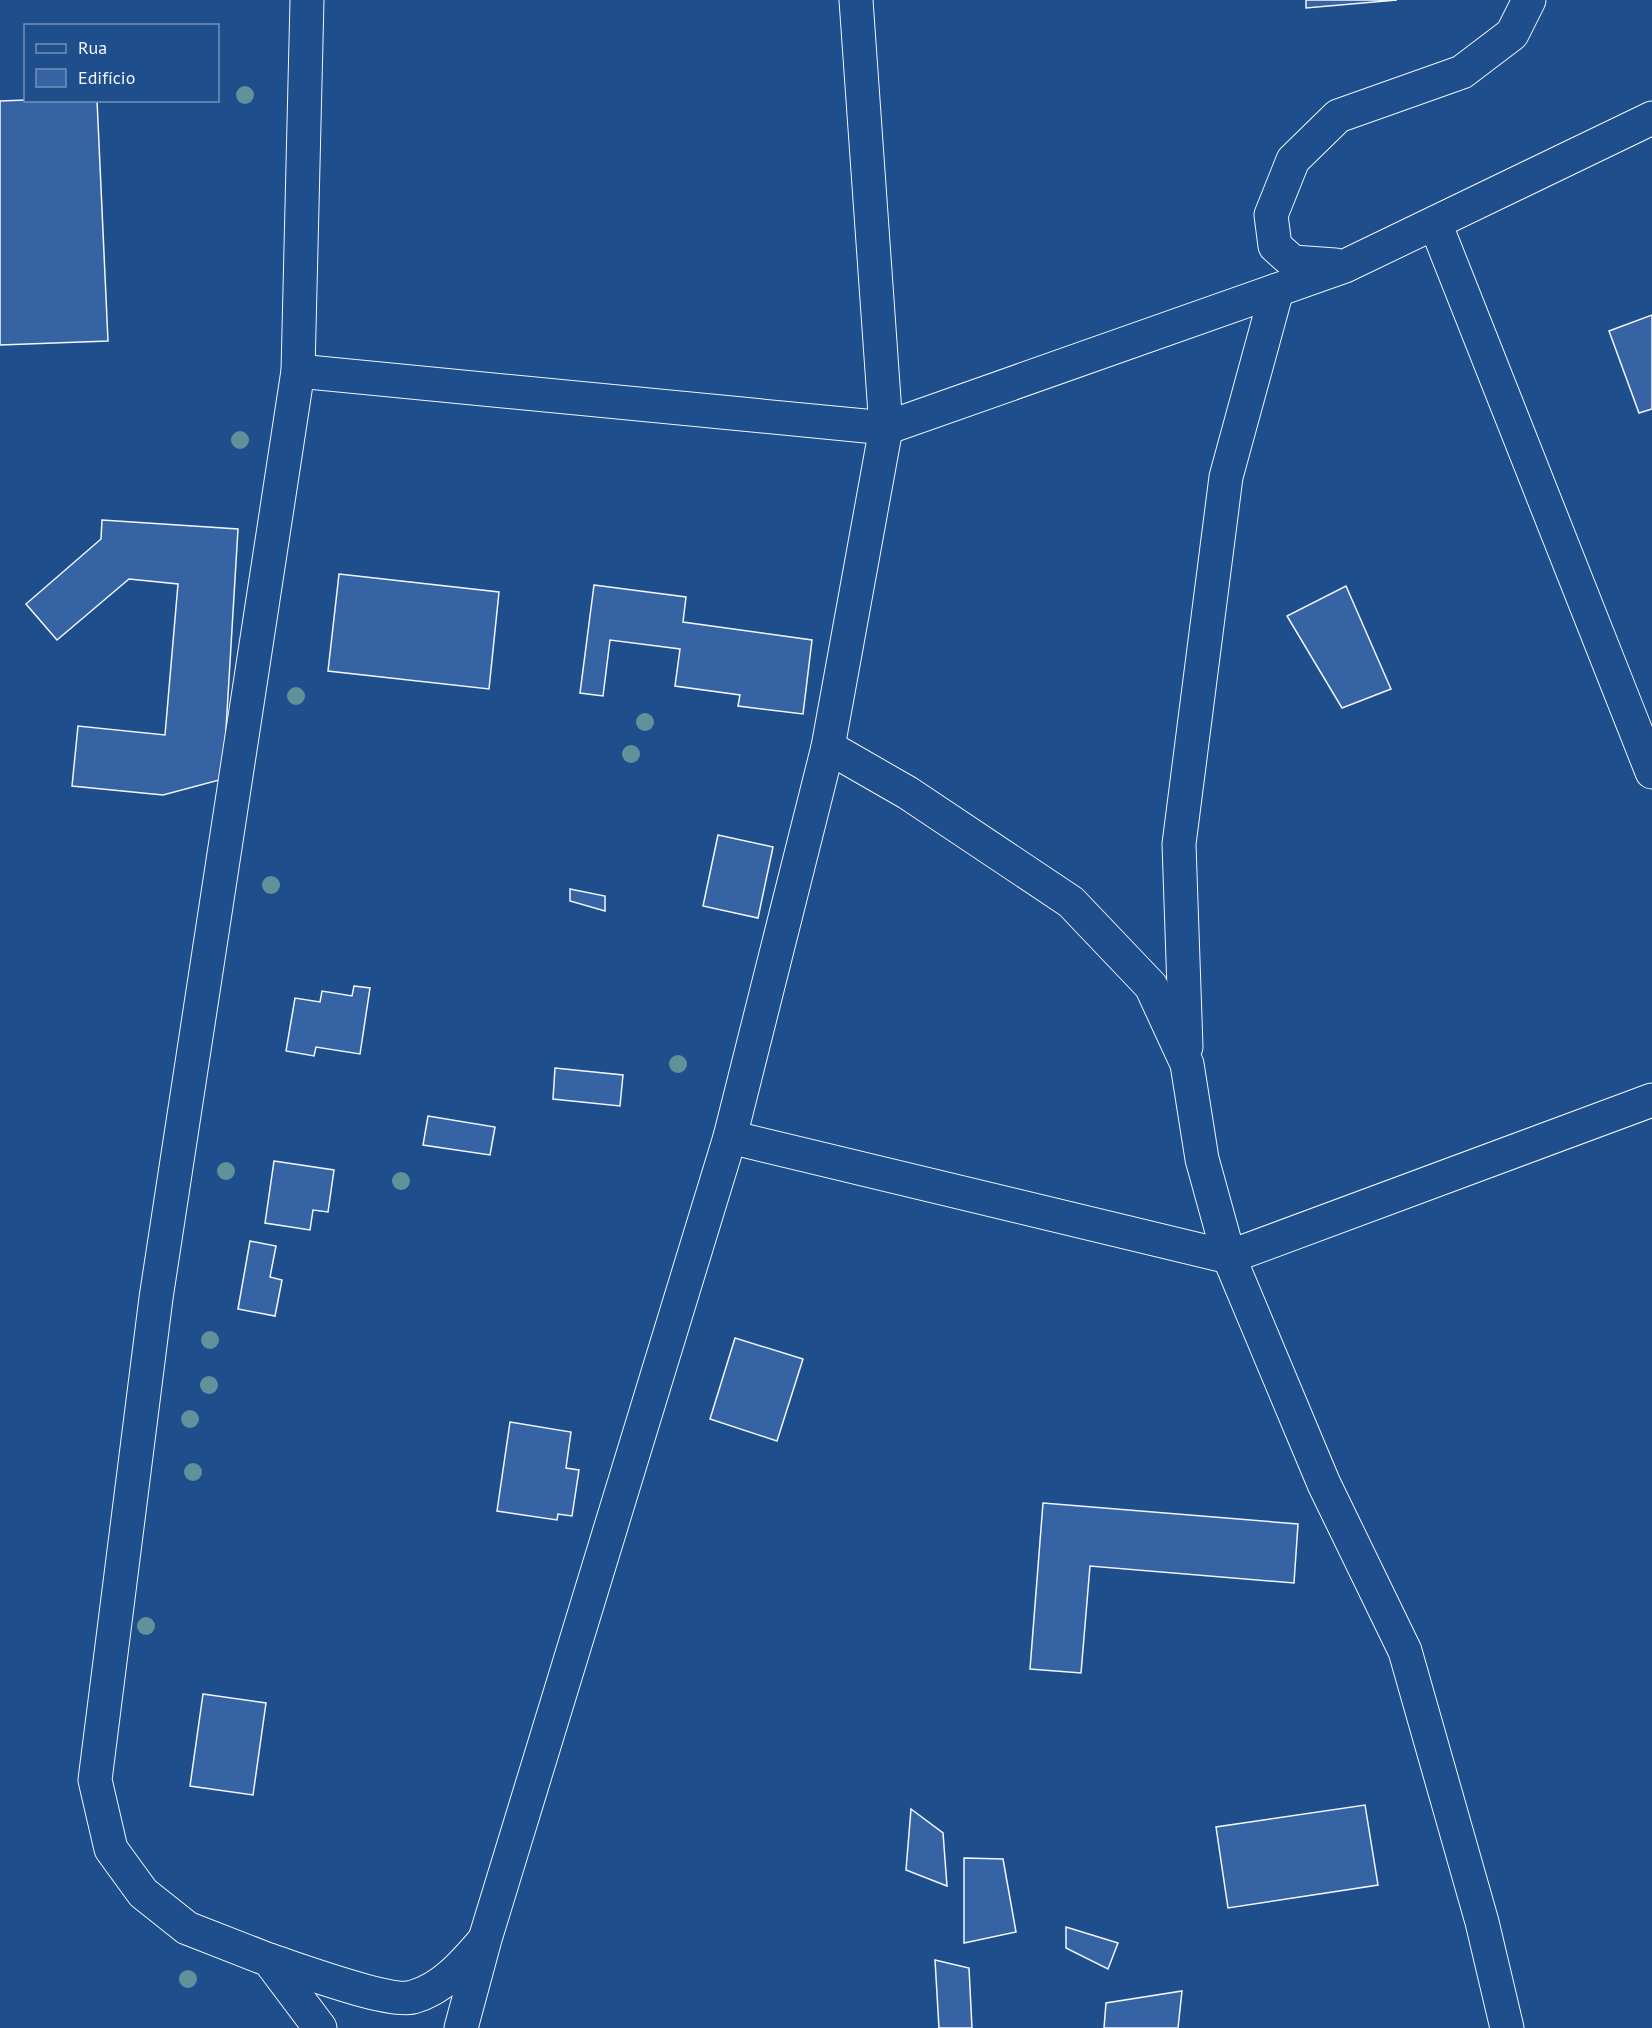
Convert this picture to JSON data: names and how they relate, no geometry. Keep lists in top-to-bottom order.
{
  "legend": ["Rua", "Edifício"]
}
